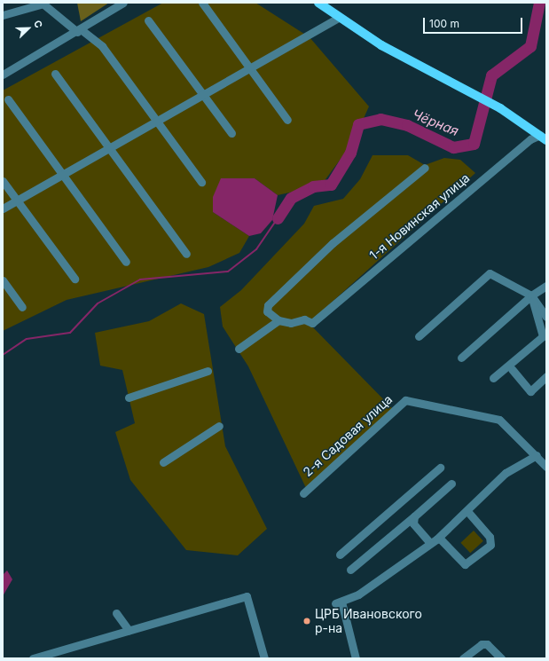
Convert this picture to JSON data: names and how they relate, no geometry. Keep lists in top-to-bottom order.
{
  "streets": {
    "street": ["1-я Новинская улица", "2-я Садовая улица"]
  },
  "water": ["Чёрная"],
  "places": ["ЦРБ Ивановского р-на"],
  "scale_bar": "100 m",
  "north": "top right"
}
